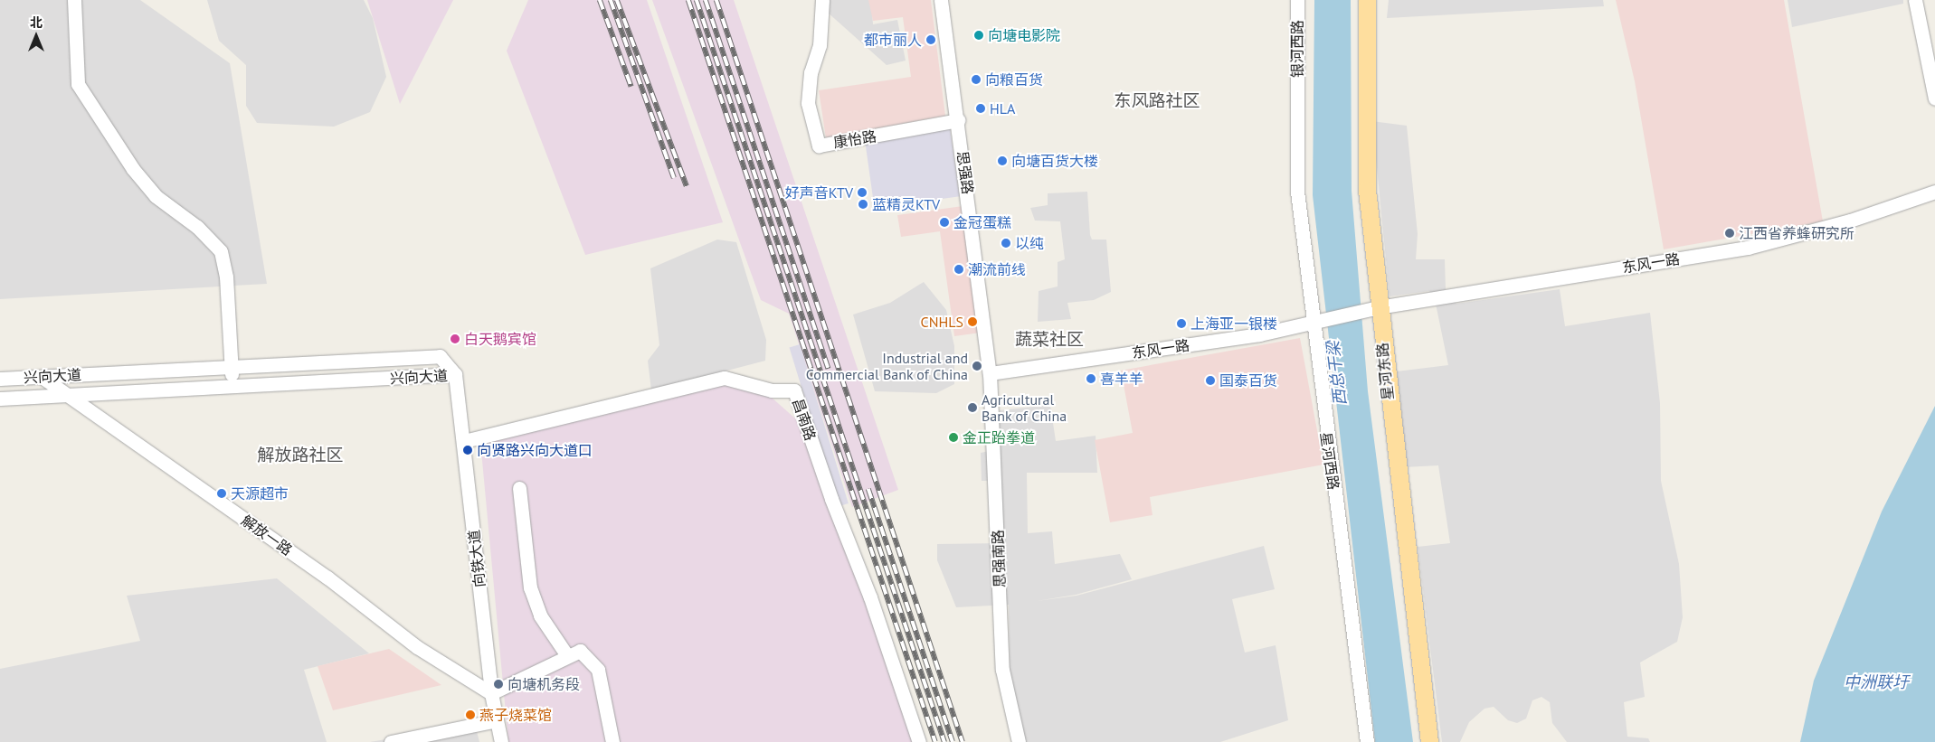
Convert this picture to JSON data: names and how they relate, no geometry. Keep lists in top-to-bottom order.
{
  "streets": {
    "main road": ["星河东路"],
    "street": [
      "银河西路",
      "康怡路",
      "思强路",
      "东风一路",
      "兴向大道",
      "昌南路",
      "星河西路",
      "解放一路",
      "向铁大道",
      "思强南路"
    ]
  },
  "crossings": [
    ["银河西路", "星河西路"],
    ["康怡路", "思强路"],
    ["思强路", "东风一路"],
    ["思强路", "思强南路"],
    ["东风一路", "星河东路"],
    ["东风一路", "星河西路"],
    ["东风一路", "思强南路"],
    ["兴向大道", "解放一路"],
    ["兴向大道", "向铁大道"],
    ["昌南路", "向铁大道"],
    ["解放一路", "向铁大道"]
  ],
  "districts": ["东风路社区", "蔬菜社区", "解放路社区"],
  "water": ["西总干梁", "中洲联圩"],
  "places": [
    "向塘电影院",
    "都市丽人",
    "向粮百货",
    "HLA",
    "向塘百货大楼",
    "好声音KTV",
    "蓝精灵KTV",
    "金冠蛋糕",
    "江西省养蜂研究所",
    "以纯",
    "潮流前线",
    "CNHLS",
    "上海亚一银楼",
    "白天鹅宾馆",
    "Industrial and Commercial Bank of China",
    "喜羊羊",
    "国泰百货",
    "Agricultural Bank of China",
    "金正跆拳道",
    "向贤路兴向大道口",
    "天源超市",
    "向塘机务段",
    "燕子烧菜馆"
  ],
  "north": "top"
}
